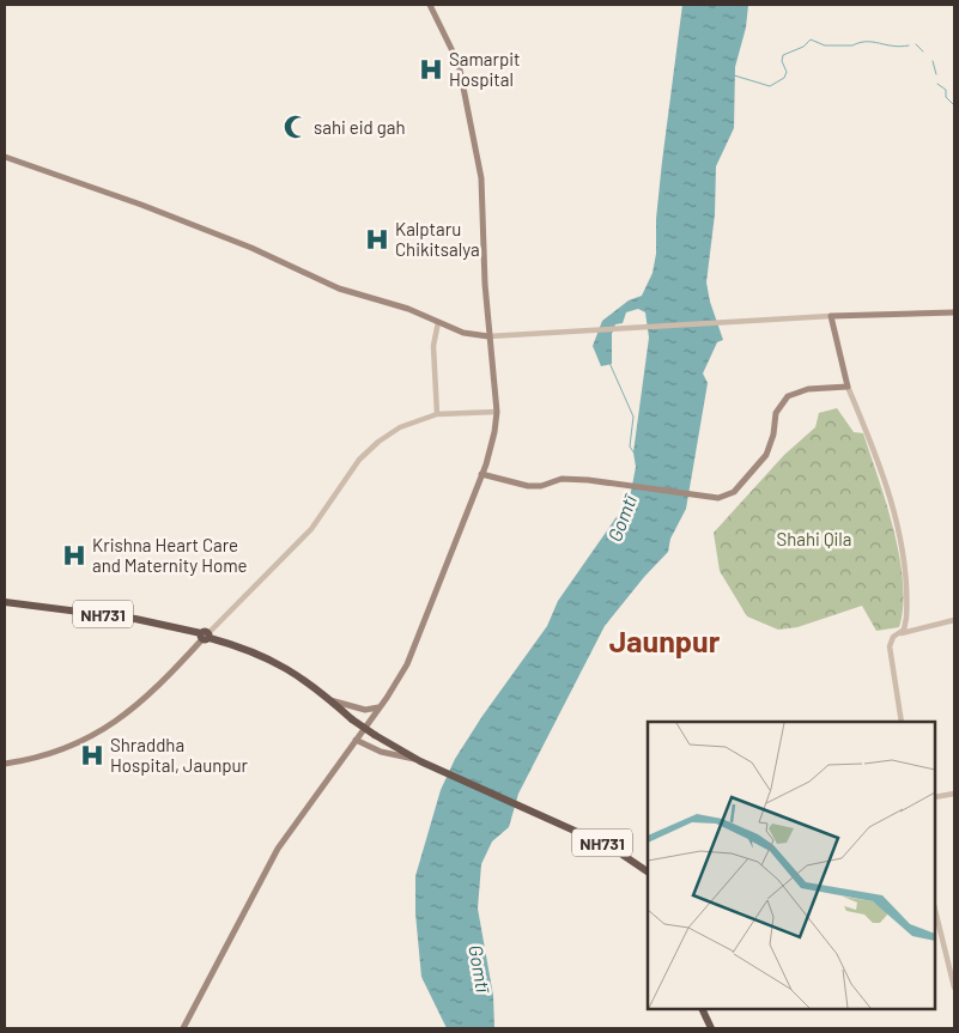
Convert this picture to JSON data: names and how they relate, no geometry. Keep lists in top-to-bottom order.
{
  "streets": {
    "highway": ["NH731"]
  },
  "districts": ["Jaunpur"],
  "water": ["Gomtī"],
  "parks": ["Shahi Qila"],
  "places": {
    "hospital": [
      "Samarpit Hospital",
      "Kalptaru Chikitsalya",
      "Krishna Heart Care and Maternity Home",
      "Shraddha Hospital, Jaunpur"
    ],
    "mosque": ["sahi eid gah"]
  }
}
